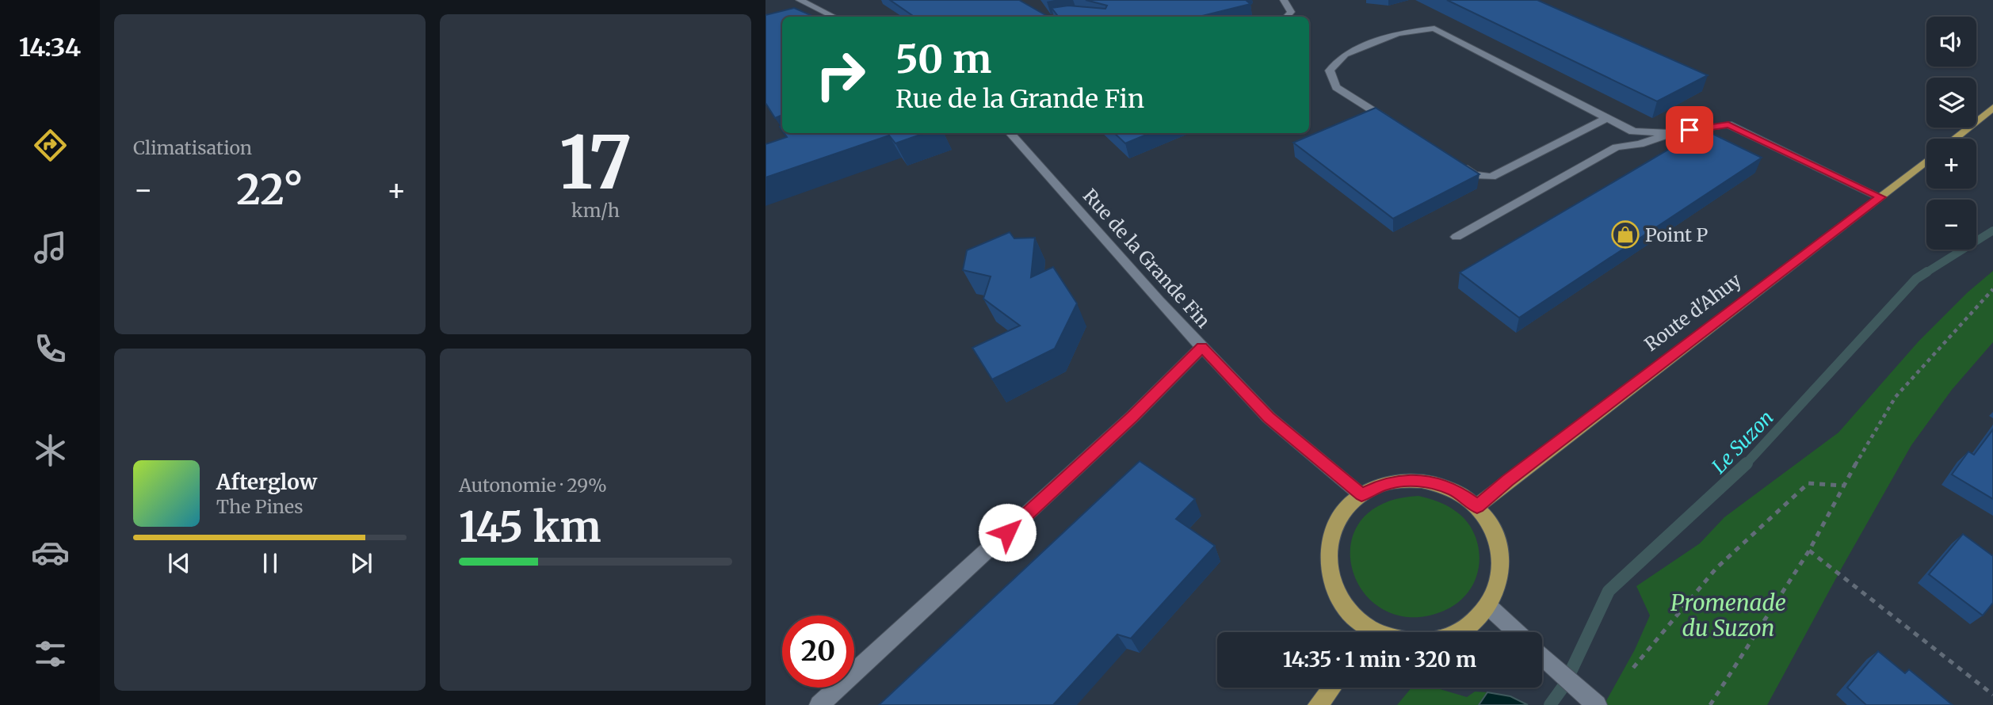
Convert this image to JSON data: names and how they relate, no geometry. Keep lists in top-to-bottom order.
{
  "streets": {
    "main road": ["Route d'Ahuy"],
    "street": ["Rue de la Grande Fin"]
  },
  "water": ["Le Suzon"],
  "parks": ["Promenade du Suzon"],
  "places": {
    "shop": ["Point P"]
  },
  "page": {
    "tabs": "14:34",
    "tile": [
      "Climatisation",
      ["17", "km/h"],
      ["Autonomie · 29%", "145 km"]
    ],
    "map_buttons": ["+", "−"],
    "turn": ["50 m", "Rue de la Grande Fin"],
    "heat": ["−", "22°", "+"],
    "song": ["Afterglow", "The Pines"],
    "limit": "20",
    "trip": "14:35 · 1 min · 320 m"
  }
}
